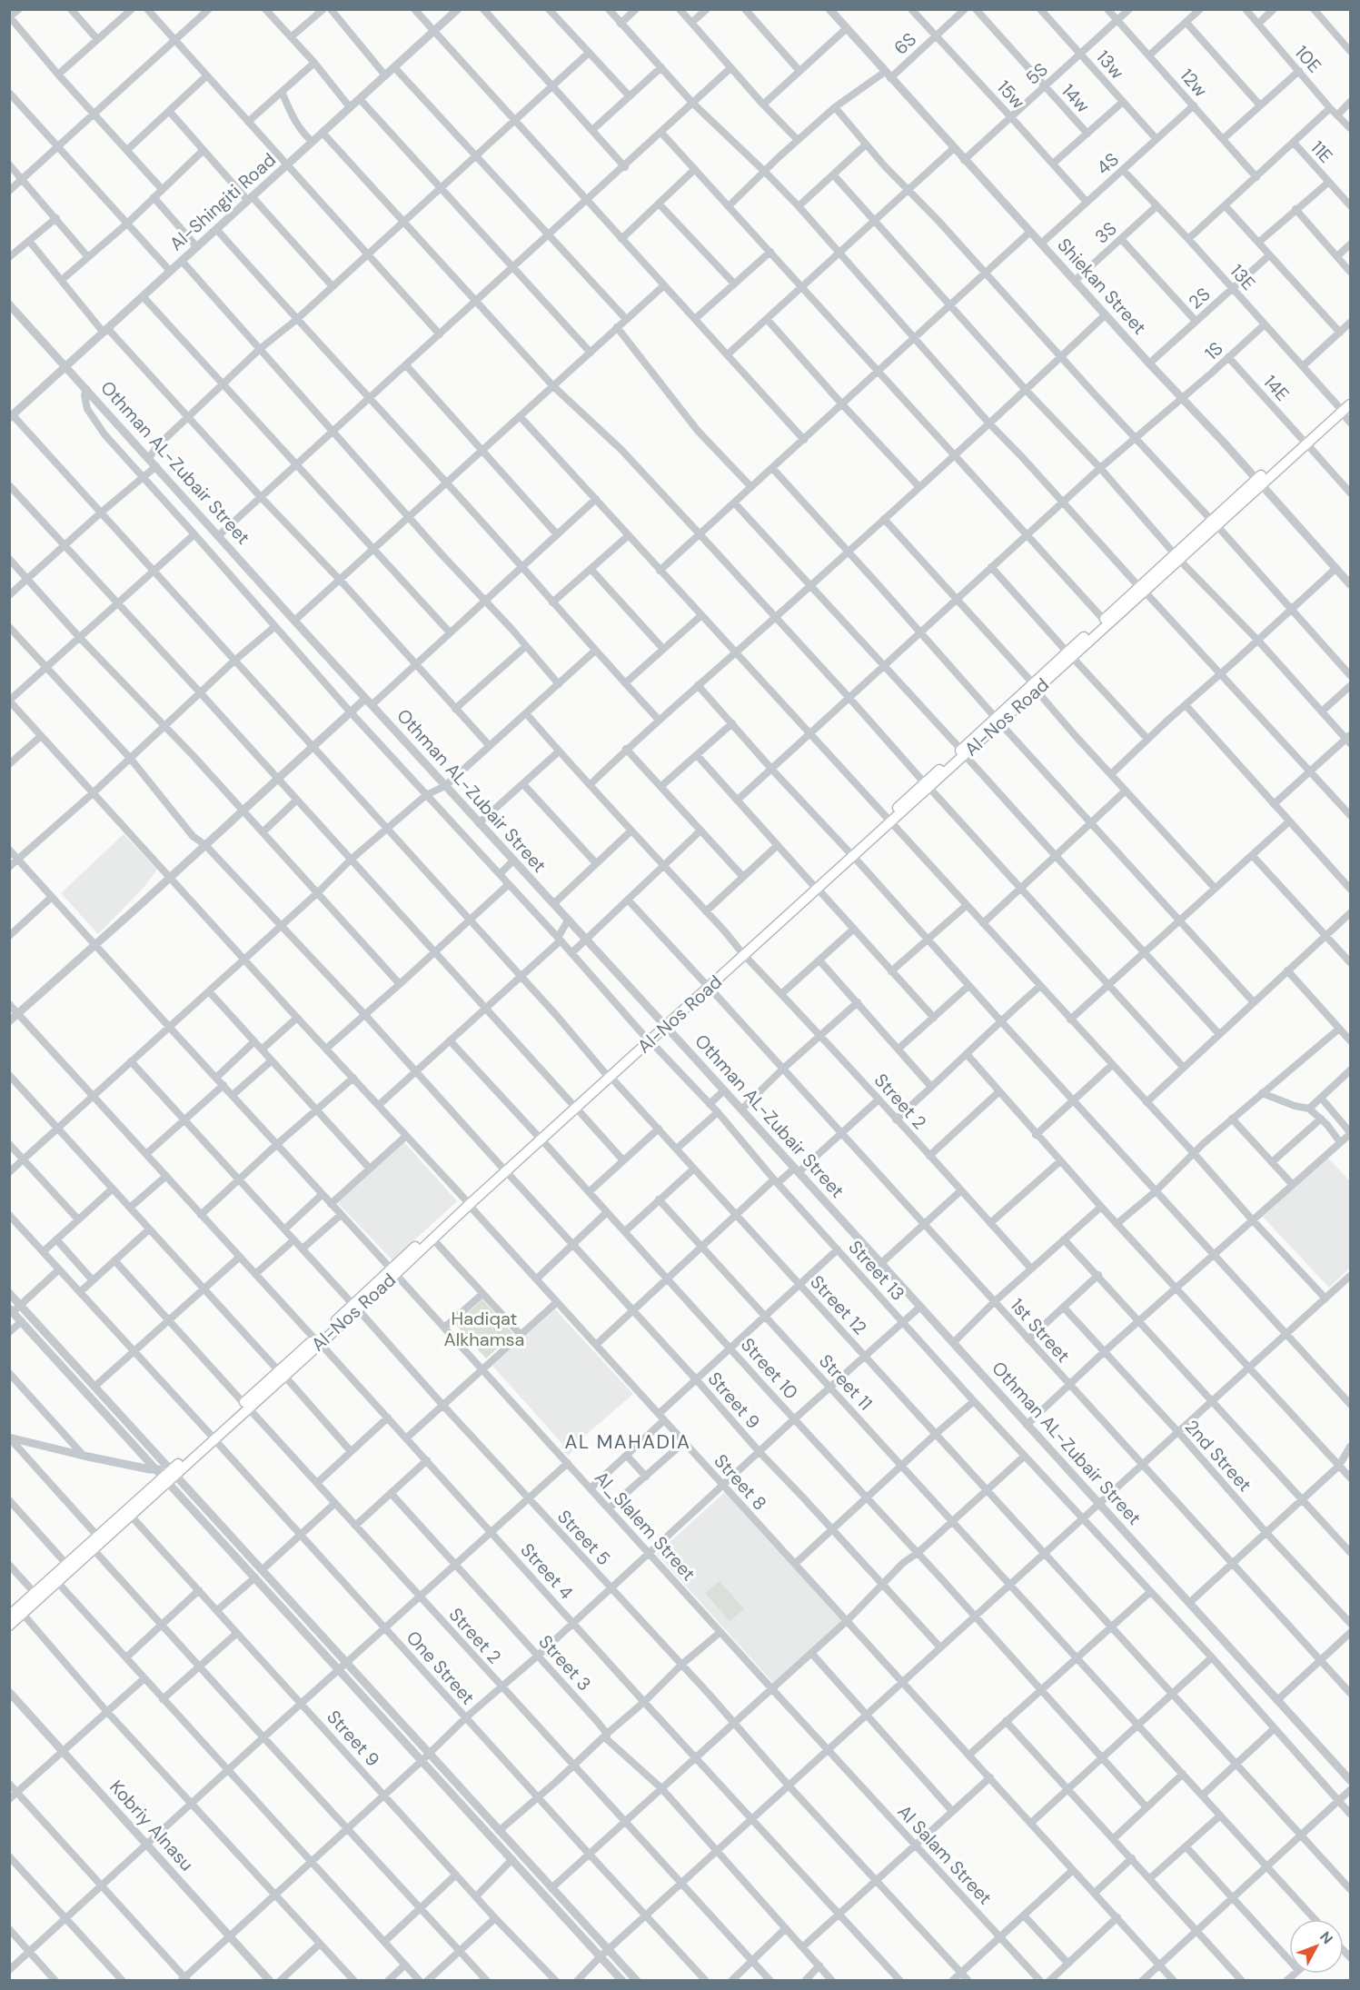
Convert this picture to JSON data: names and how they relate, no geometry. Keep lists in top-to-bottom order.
{
  "streets": {
    "main road": ["Al-Nos Road"],
    "street": [
      "6S",
      "10E",
      "13w",
      "5S",
      "12w",
      "15w",
      "14w",
      "11E",
      "4S",
      "Al-Shingiti Road",
      "3S",
      "13E",
      "Shiekan Street",
      "2S",
      "1S",
      "14E",
      "Othman AL-Zubair Street",
      "Street 2",
      "Street 13",
      "Street 12",
      "1st Street",
      "Street 10",
      "Street 11",
      "Street 9",
      "2nd Street",
      "Street 8",
      "Al_Slalem Street",
      "Street 5",
      "Street 4",
      "Street 3",
      "One Street",
      "Kobriy Alnasu",
      "Al Salam Street"
    ]
  },
  "crossings": [
    ["6S", "15w"],
    ["6S", "Shiekan Street"],
    ["13w", "5S"],
    ["13w", "4S"],
    ["5S", "12w"],
    ["5S", "15w"],
    ["5S", "14w"],
    ["5S", "Shiekan Street"],
    ["12w", "4S"],
    ["15w", "4S"],
    ["4S", "13E"],
    ["4S", "Shiekan Street"],
    ["Al-Shingiti Road", "Othman AL-Zubair Street"],
    ["Al-Shingiti Road", "Street 12"],
    ["3S", "13E"],
    ["3S", "Shiekan Street"],
    ["13E", "2S"],
    ["13E", "1S"],
    ["13E", "Al-Nos Road"],
    ["Shiekan Street", "2S"],
    ["Shiekan Street", "1S"],
    ["Shiekan Street", "Al-Nos Road"],
    ["1S", "14E"],
    ["14E", "Al-Nos Road"],
    ["Othman AL-Zubair Street", "Al-Nos Road"],
    ["Othman AL-Zubair Street", "Street 13"],
    ["Al-Nos Road", "Street 2"],
    ["Al-Nos Road", "Street 13"],
    ["Al-Nos Road", "Street 12"],
    ["Al-Nos Road", "1st Street"],
    ["Al-Nos Road", "Street 10"],
    ["Al-Nos Road", "Street 9"],
    ["Al-Nos Road", "Street 8"],
    ["Al-Nos Road", "Al_Slalem Street"],
    ["Al-Nos Road", "Street 5"],
    ["Al-Nos Road", "Street 4"],
    ["Al-Nos Road", "One Street"],
    ["Al_Slalem Street", "Al Salam Street"]
  ],
  "districts": ["AL MAHADIA"],
  "parks": ["Hadiqat Alkhamsa"],
  "north": "top right"
}
